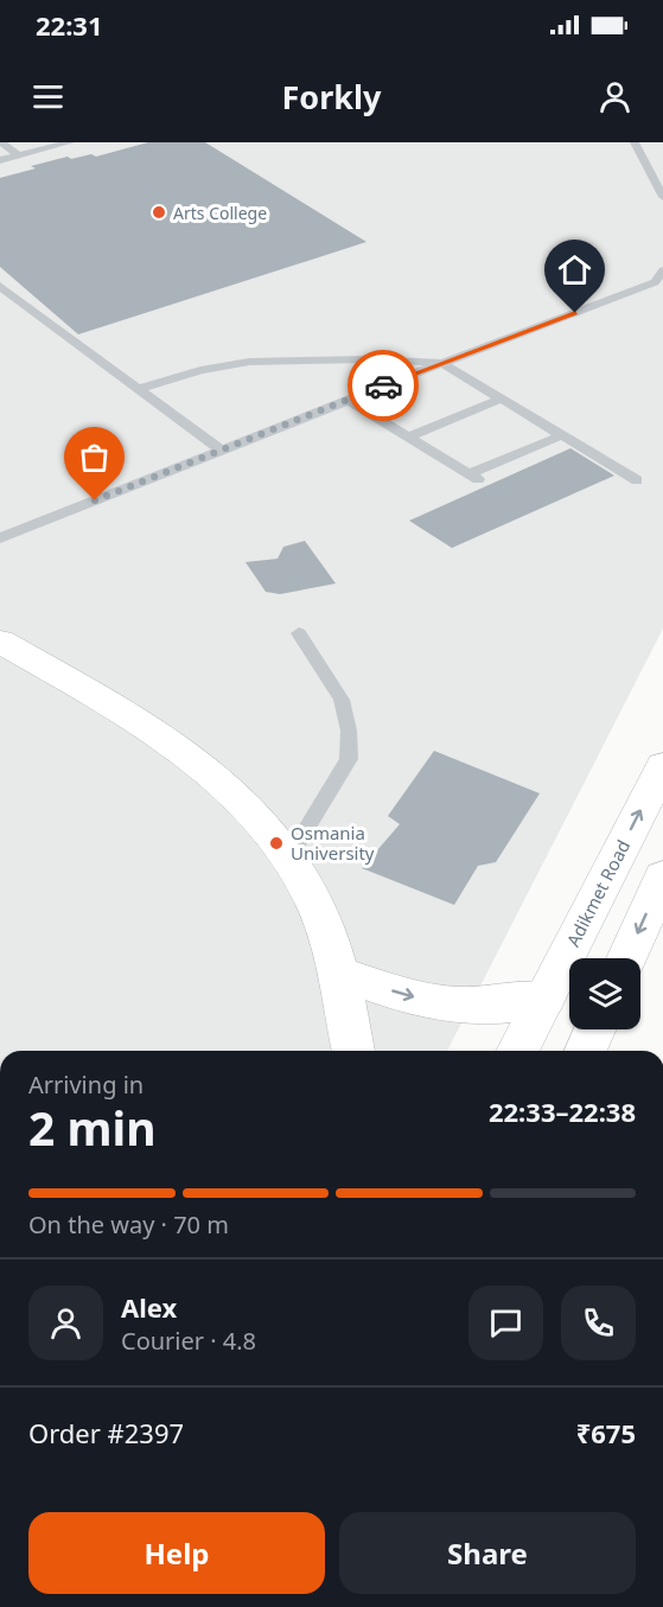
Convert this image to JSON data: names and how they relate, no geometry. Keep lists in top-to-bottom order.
{
  "streets": {
    "main road": ["Adikmet Road"]
  },
  "places": ["Arts College", "Osmania University"],
  "page": {
    "status": "22:31",
    "header": "Forkly",
    "heading": ["2 min", "Arriving in", "22:33–22:38"],
    "panel": [
      "Alex",
      "Courier · 4.8",
      "Order #2397",
      "₹675"
    ],
    "bar": "On the way · 70 m",
    "buttons": ["Help", "Share"]
  }
}
